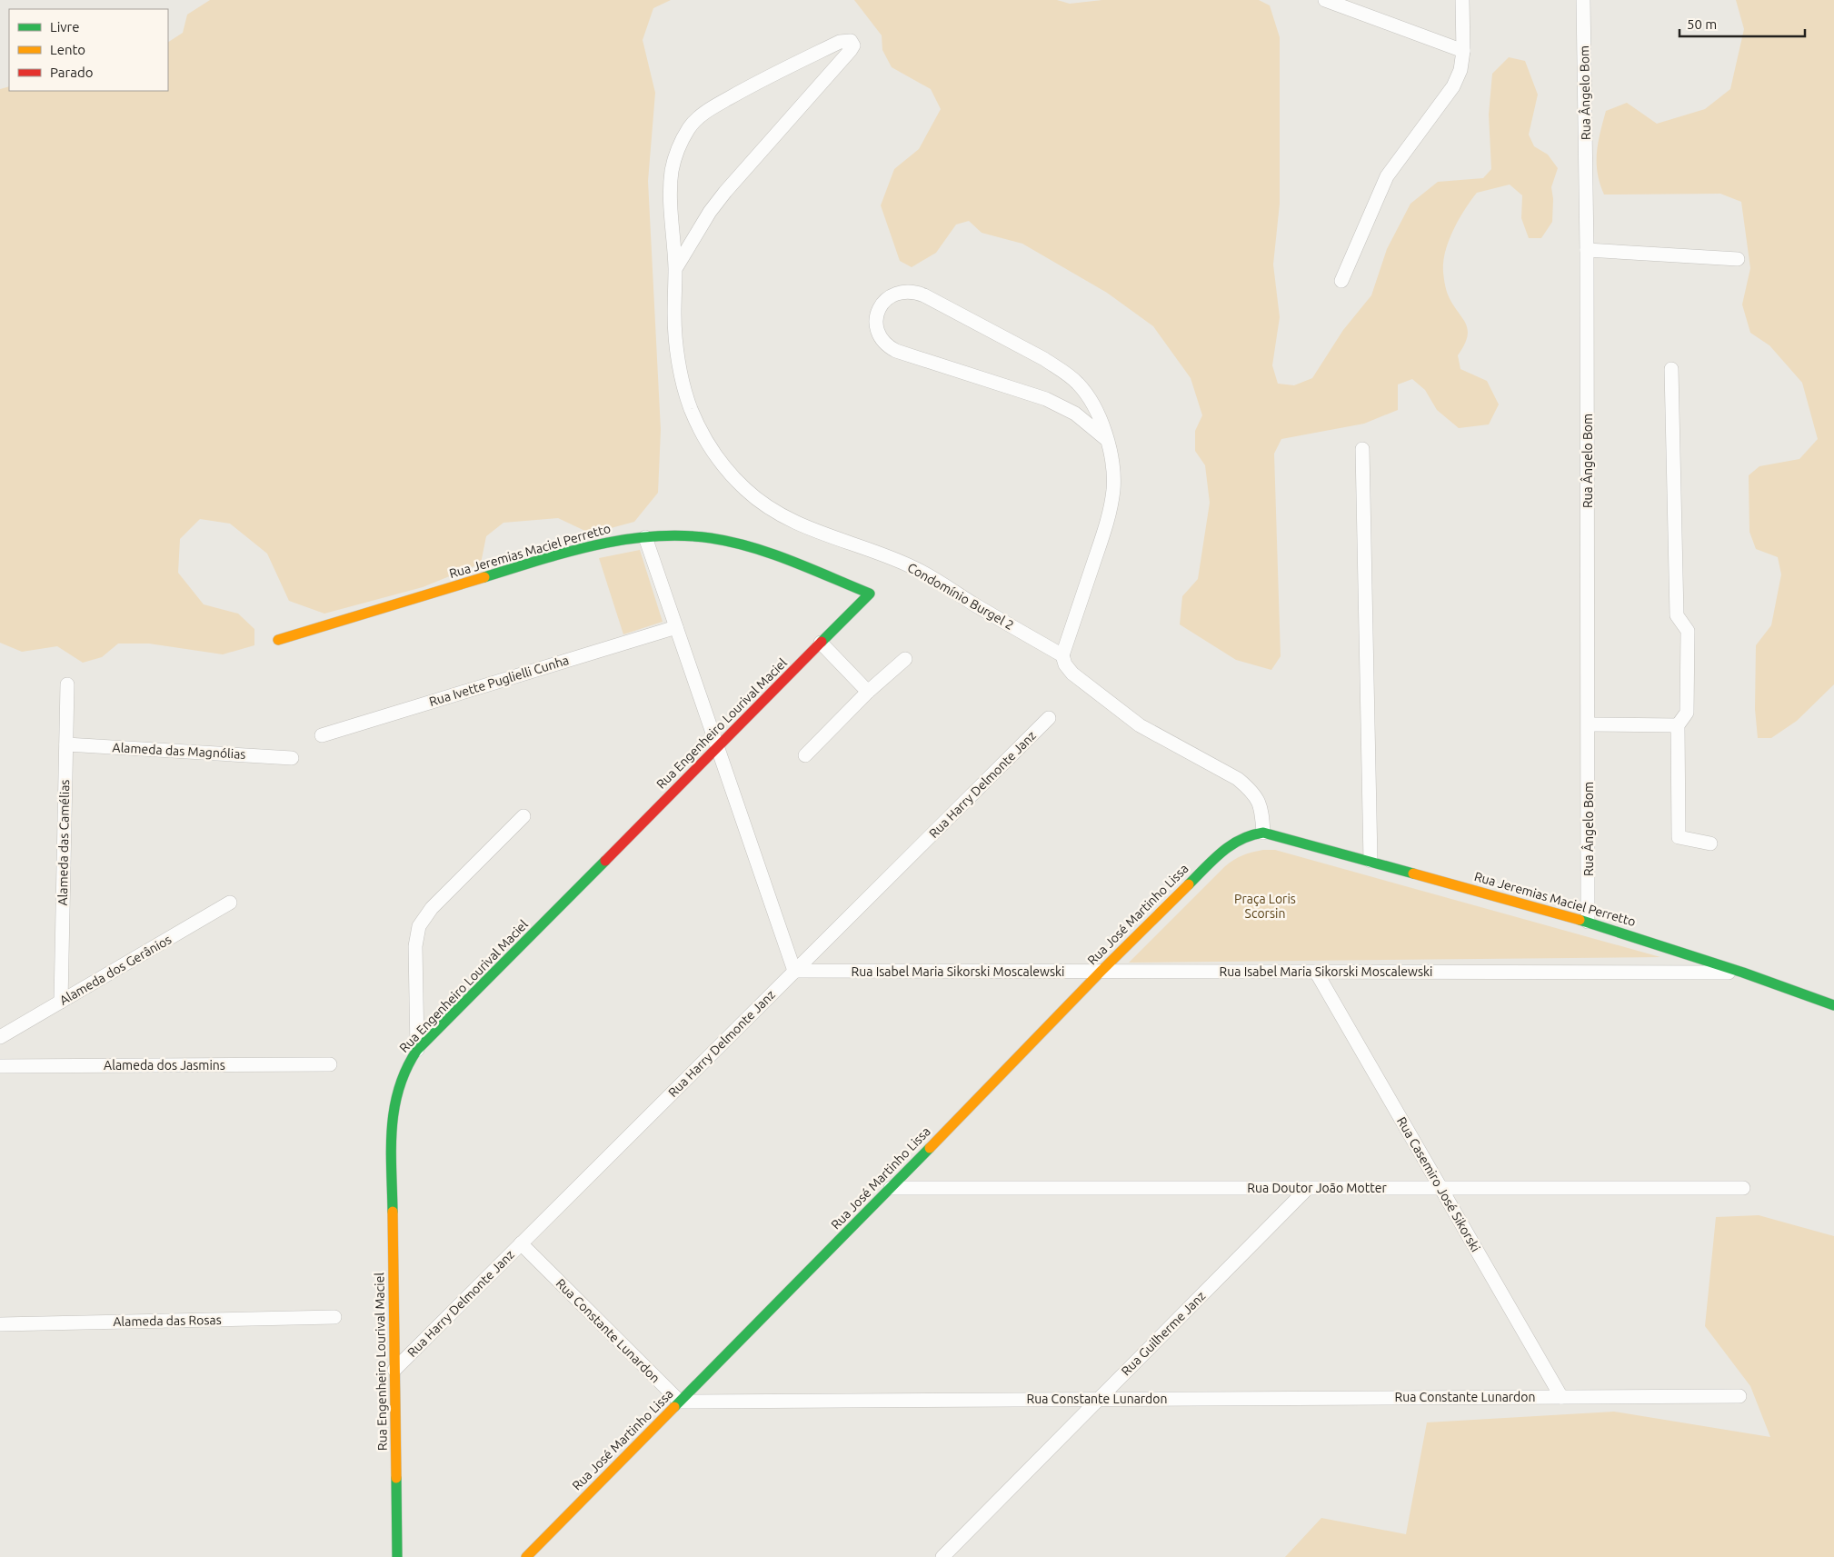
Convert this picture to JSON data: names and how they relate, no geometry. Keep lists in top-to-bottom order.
{
  "streets": {
    "street": [
      "Rua Ângelo Bom",
      "Rua Jeremias Maciel Perretto",
      "Condomínio Burgel 2",
      "Rua Ivette Puglielli Cunha",
      "Rua Engenheiro Lourival Maciel",
      "Alameda das Magnólias",
      "Rua Harry Delmonte Janz",
      "Alameda das Camélias",
      "Rua José Martinho Lissa",
      "Alameda dos Gerânios",
      "Rua Isabel Maria Sikorski Moscalewski",
      "Alameda dos Jasmins",
      "Rua Casemiro José Sikorski",
      "Rua Doutor João Motter",
      "Alameda das Rosas",
      "Rua Constante Lunardon",
      "Rua Guilherme Janz"
    ]
  },
  "crossings": [
    ["Rua Ângelo Bom", "Rua Jeremias Maciel Perretto"],
    ["Rua Jeremias Maciel Perretto", "Condomínio Burgel 2"],
    ["Rua Jeremias Maciel Perretto", "Rua Engenheiro Lourival Maciel"],
    ["Rua Jeremias Maciel Perretto", "Rua José Martinho Lissa"],
    ["Rua Jeremias Maciel Perretto", "Rua Isabel Maria Sikorski Moscalewski"],
    ["Condomínio Burgel 2", "Rua José Martinho Lissa"],
    ["Rua Engenheiro Lourival Maciel", "Rua Harry Delmonte Janz"],
    ["Alameda das Magnólias", "Alameda das Camélias"],
    ["Rua Harry Delmonte Janz", "Rua Isabel Maria Sikorski Moscalewski"],
    ["Rua Harry Delmonte Janz", "Rua Constante Lunardon"],
    ["Alameda das Camélias", "Alameda dos Gerânios"],
    ["Rua José Martinho Lissa", "Rua Isabel Maria Sikorski Moscalewski"],
    ["Rua José Martinho Lissa", "Rua Doutor João Motter"],
    ["Rua José Martinho Lissa", "Rua Constante Lunardon"],
    ["Rua Isabel Maria Sikorski Moscalewski", "Rua Casemiro José Sikorski"],
    ["Rua Casemiro José Sikorski", "Rua Doutor João Motter"],
    ["Rua Casemiro José Sikorski", "Rua Constante Lunardon"],
    ["Rua Doutor João Motter", "Rua Guilherme Janz"],
    ["Rua Constante Lunardon", "Rua Guilherme Janz"]
  ],
  "parks": ["Praça Loris Scorsin"],
  "legend": ["Livre", "Lento", "Parado"],
  "scale_bar": "50 m"
}
